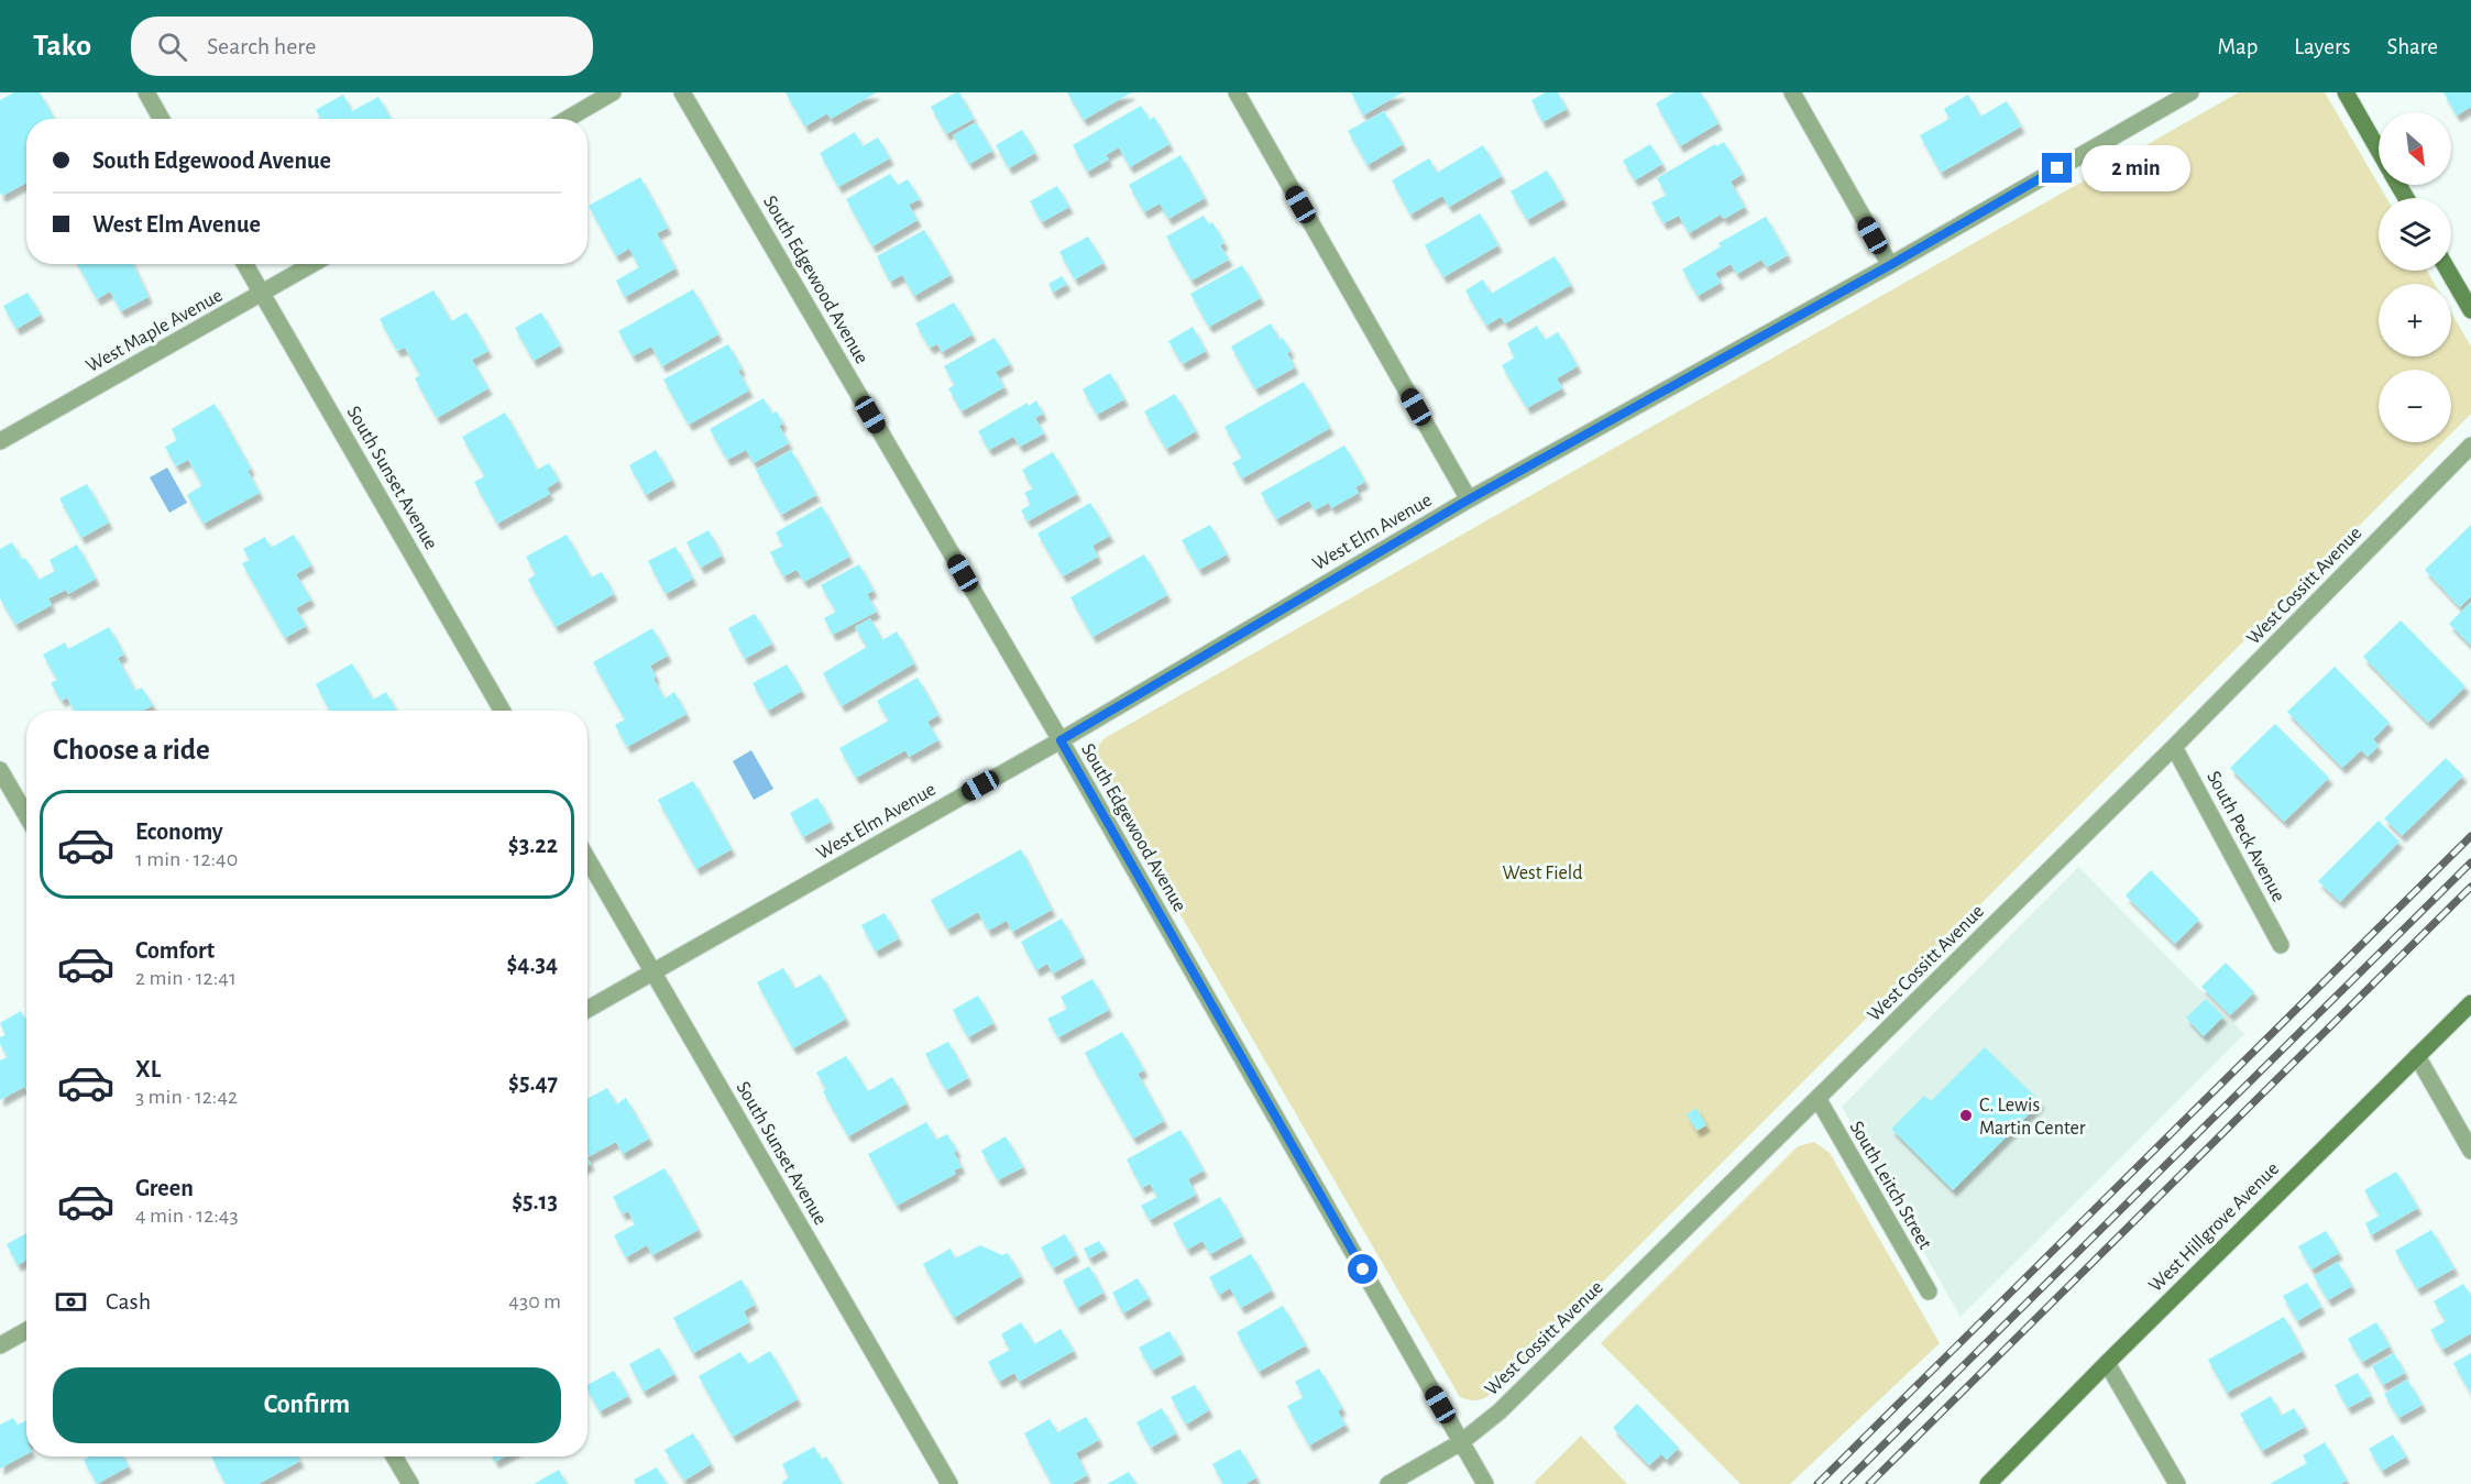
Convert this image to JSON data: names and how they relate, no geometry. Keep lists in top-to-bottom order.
{
  "streets": {
    "street": [
      "South Edgewood Avenue",
      "West Maple Avenue",
      "South Sunset Avenue",
      "West Elm Avenue",
      "West Cossitt Avenue",
      "South Peck Avenue",
      "South Leitch Street",
      "West Hillgrove Avenue"
    ]
  },
  "crossings": [
    ["South Edgewood Avenue", "West Elm Avenue"],
    ["South Edgewood Avenue", "West Cossitt Avenue"],
    ["West Maple Avenue", "South Sunset Avenue"],
    ["South Sunset Avenue", "West Elm Avenue"],
    ["West Cossitt Avenue", "South Peck Avenue"],
    ["West Cossitt Avenue", "South Leitch Street"]
  ],
  "parks": ["West Field"],
  "places": ["C. Lewis Martin Center"],
  "north": "bottom right",
  "page": {
    "header": "Tako",
    "search": "Search here",
    "nav": ["Map", "Layers", "Share"],
    "map_buttons": ["+", "−"],
    "banner": ["South Edgewood Avenue", "West Elm Avenue"],
    "bubble": "2 min",
    "heading": "Choose a ride",
    "list": [
      {
        "name": "Economy",
        "note": "1 min · 12:40",
        "value": "$3.22"
      },
      {
        "name": "Comfort",
        "note": "2 min · 12:41",
        "value": "$4.34"
      },
      {
        "name": "XL",
        "note": "3 min · 12:42",
        "value": "$5.47"
      },
      {
        "name": "Green",
        "note": "4 min · 12:43",
        "value": "$5.13"
      }
    ],
    "pay": ["Cash", "430 m"],
    "buttons": "Confirm"
  }
}
